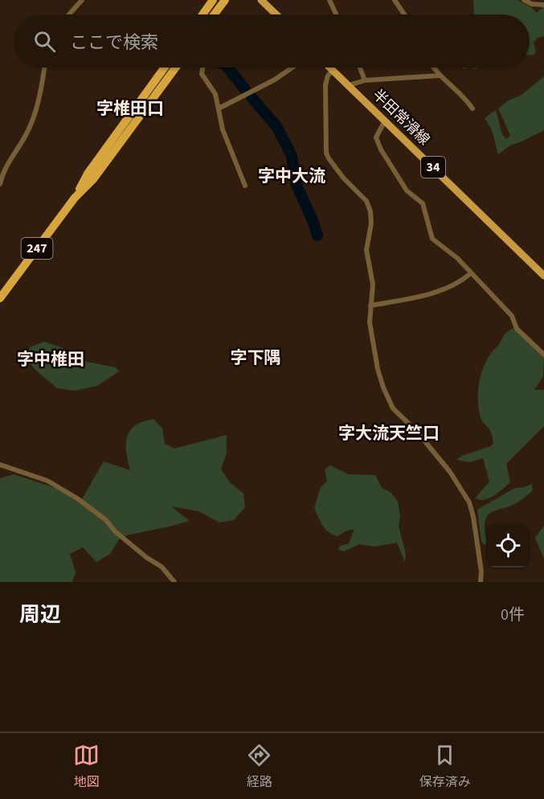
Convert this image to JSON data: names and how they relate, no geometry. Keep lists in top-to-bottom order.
{
  "streets": {
    "highway": ["247"],
    "main road": ["半田常滑線", "34"]
  },
  "districts": [
    "字椎田口",
    "字中大流",
    "字下隅",
    "字中椎田",
    "字大流天竺口"
  ],
  "page": {
    "search": "ここで検索",
    "heading": ["周辺", "0件"],
    "nav": ["地図", "経路", "保存済み"]
  }
}
